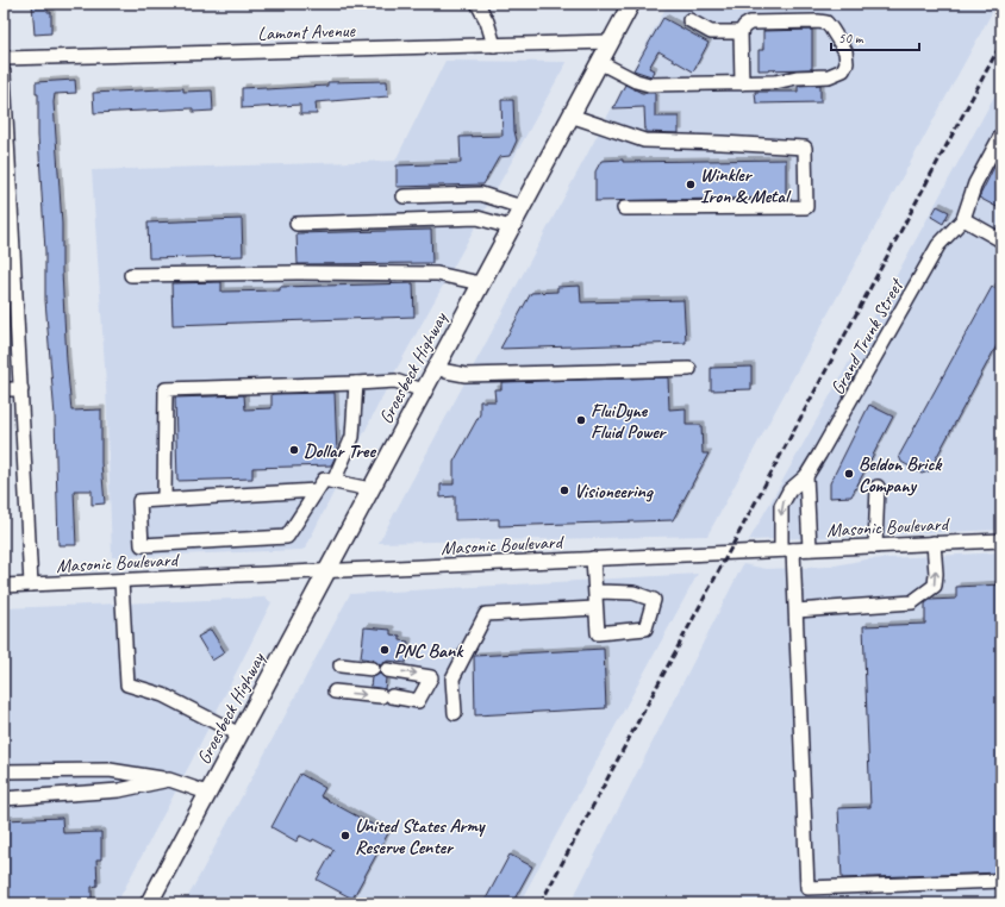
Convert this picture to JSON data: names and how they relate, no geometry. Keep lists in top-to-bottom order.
{
  "streets": {
    "main road": ["Groesbeck Highway"],
    "street": ["Lamont Avenue", "Grand Trunk Street", "Masonic Boulevard"]
  },
  "crossings": [
    ["Lamont Avenue", "Groesbeck Highway"],
    ["Grand Trunk Street", "Masonic Boulevard"],
    ["Groesbeck Highway", "Masonic Boulevard"]
  ],
  "places": [
    "Winkler Iron & Metal",
    "FluiDyne Fluid Power",
    "Dollar Tree",
    "Beldon Brick Company",
    "Visioneering",
    "PNC Bank",
    "United States Army Reserve Center"
  ],
  "scale_bar": "50 m"
}
